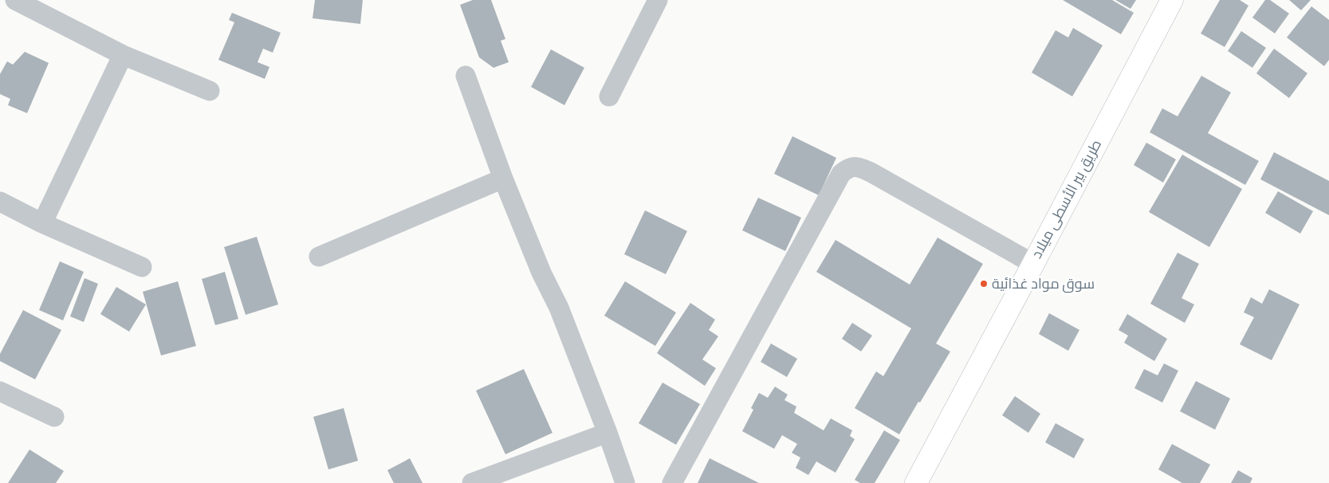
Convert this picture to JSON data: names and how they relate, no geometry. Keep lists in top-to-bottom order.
{
  "streets": {
    "main road": ["طريق بير الأسطى ميلاد"]
  },
  "places": ["سوق مواد غذائية"]
}
